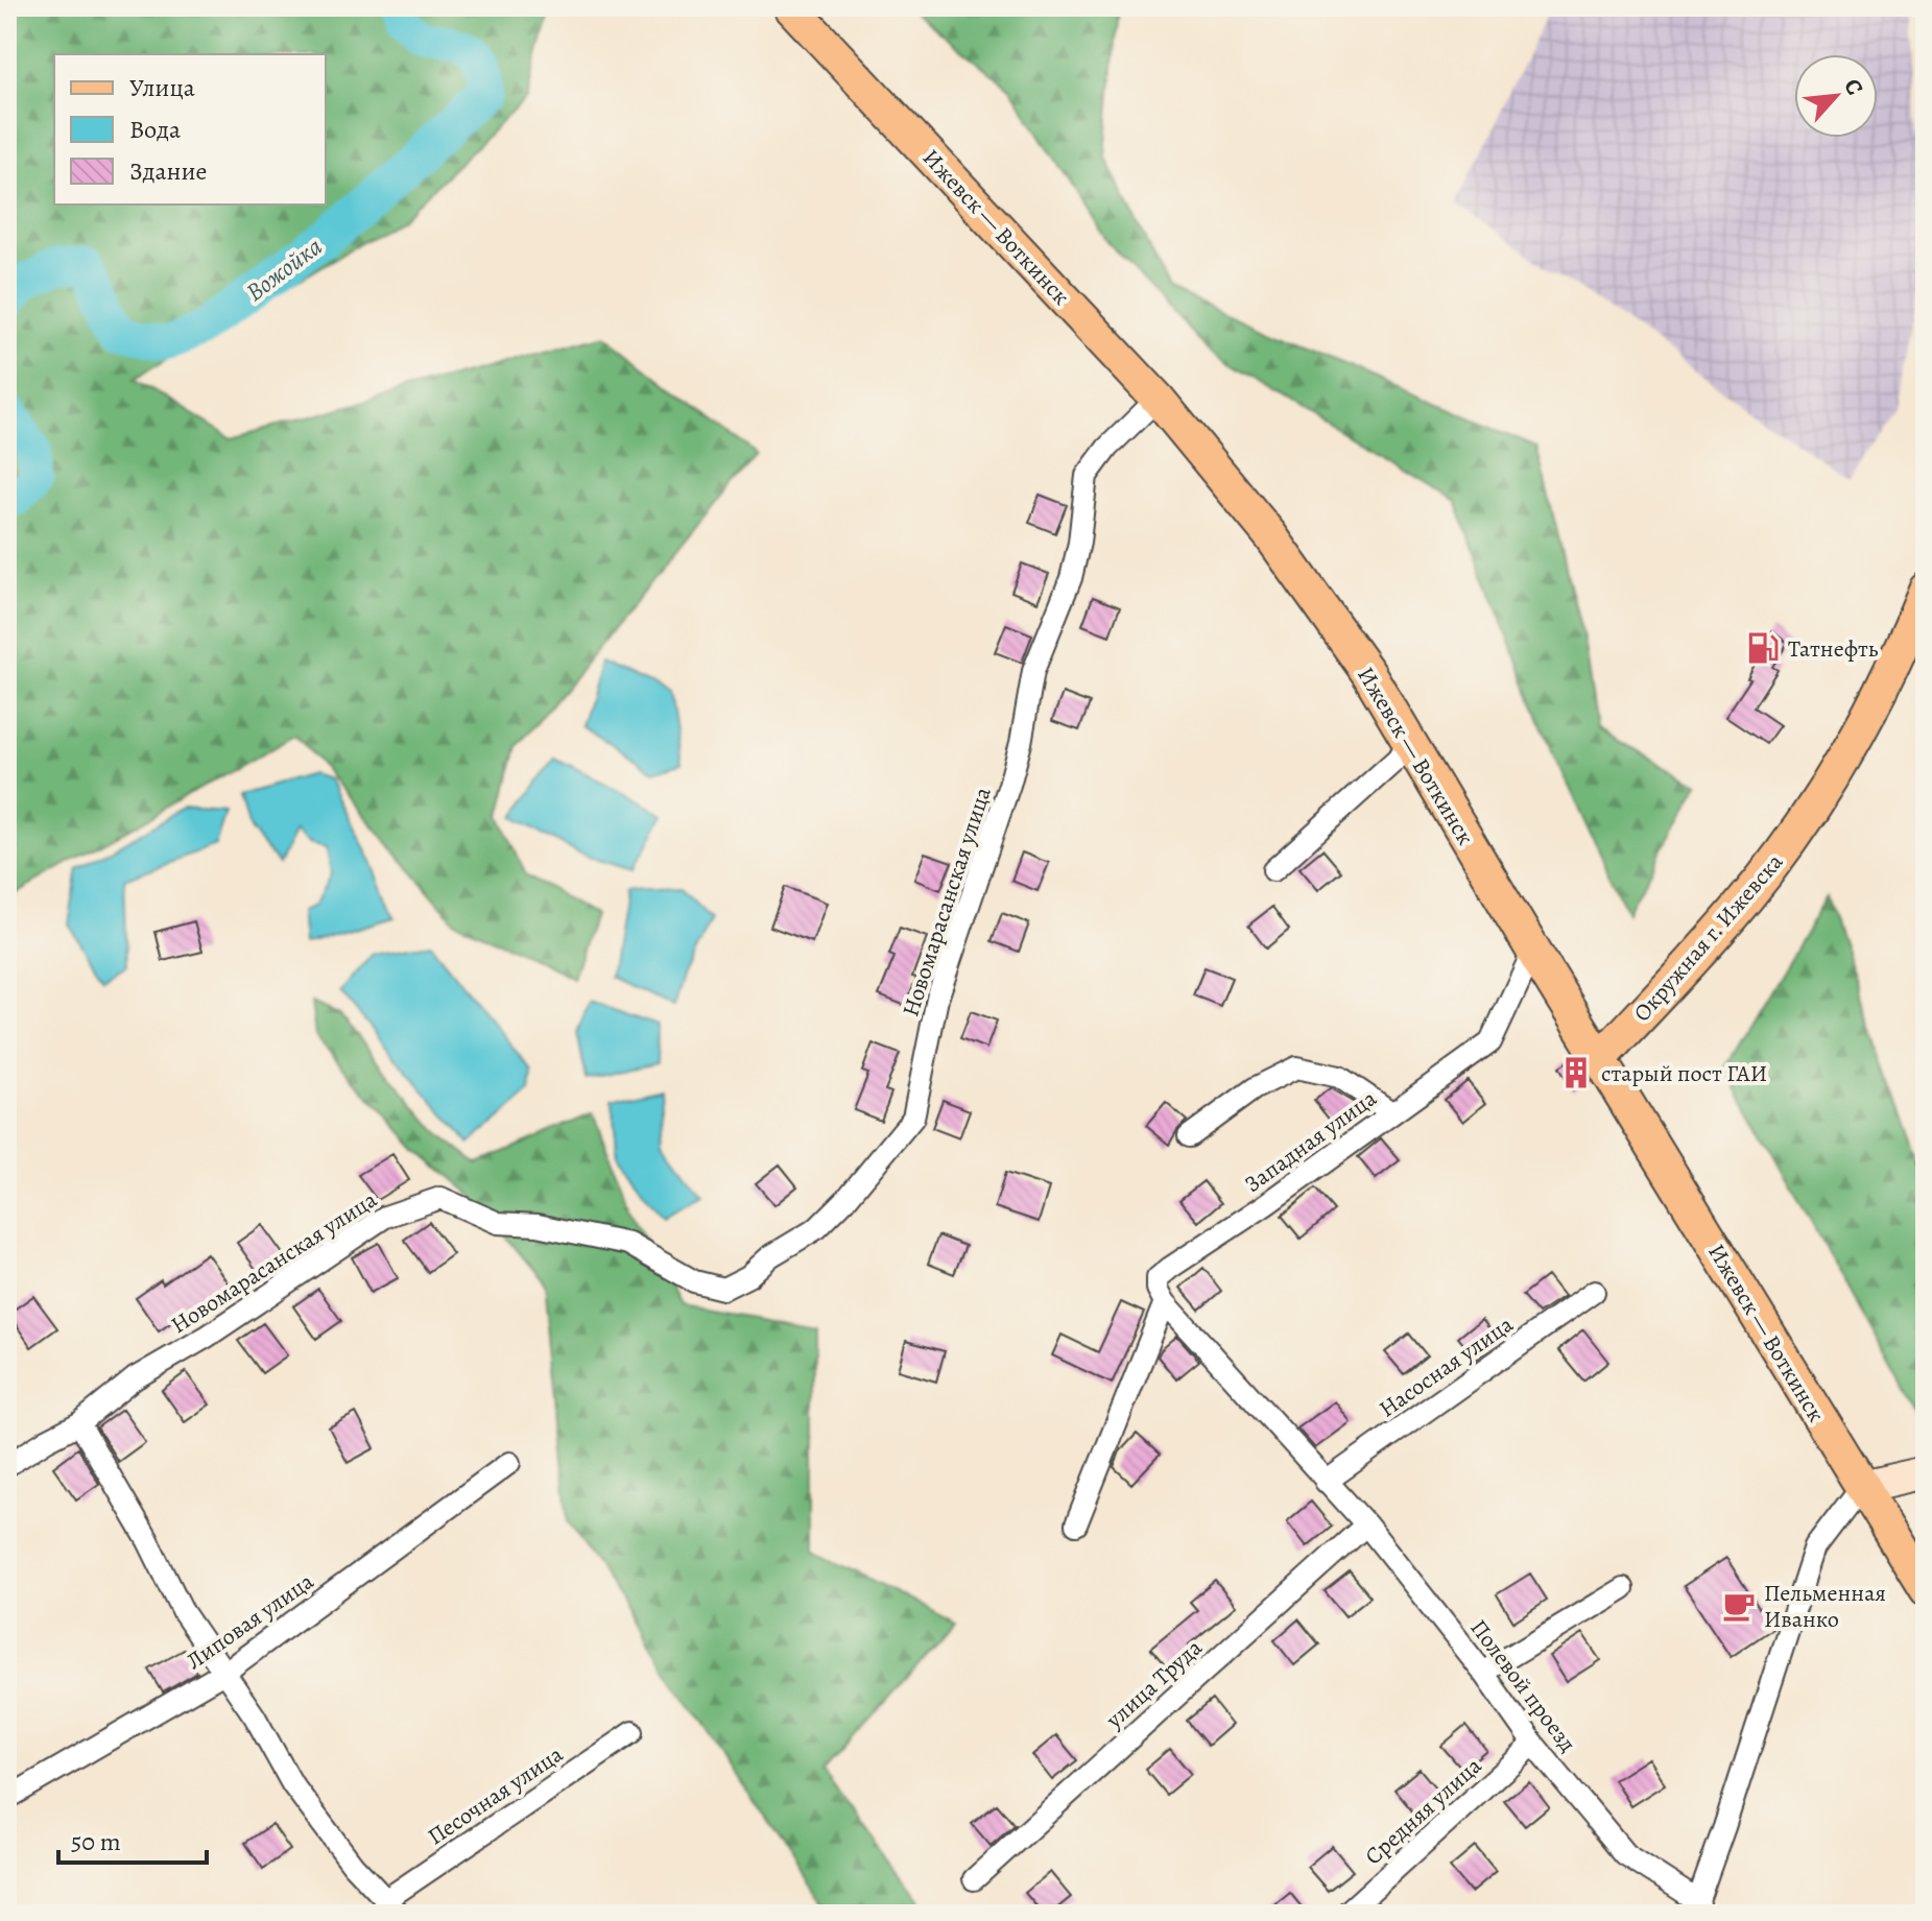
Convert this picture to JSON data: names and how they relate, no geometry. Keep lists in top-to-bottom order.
{
  "streets": {
    "main road": ["Ижевск — Воткинск", "Окружная г. Ижевска"],
    "street": [
      "Новомарасанская улица",
      "Западная улица",
      "Насосная улица",
      "Липовая улица",
      "улица Труда",
      "Полевой проезд",
      "Песочная улица",
      "Средняя улица"
    ]
  },
  "crossings": [
    ["Ижевск — Воткинск", "Новомарасанская улица"],
    ["Ижевск — Воткинск", "Окружная г. Ижевска"],
    ["Ижевск — Воткинск", "Западная улица"],
    ["Западная улица", "Полевой проезд"],
    ["Насосная улица", "Полевой проезд"],
    ["улица Труда", "Полевой проезд"],
    ["Полевой проезд", "Средняя улица"]
  ],
  "water": ["Вожойка"],
  "places": {
    "fuel station": ["Татнефть"],
    "building": ["старый пост ГАИ"],
    "cafe": ["Пельменная Иванко"]
  },
  "legend": ["Улица", "Вода", "Здание"],
  "scale_bar": "50 m",
  "north": "top right"
}
